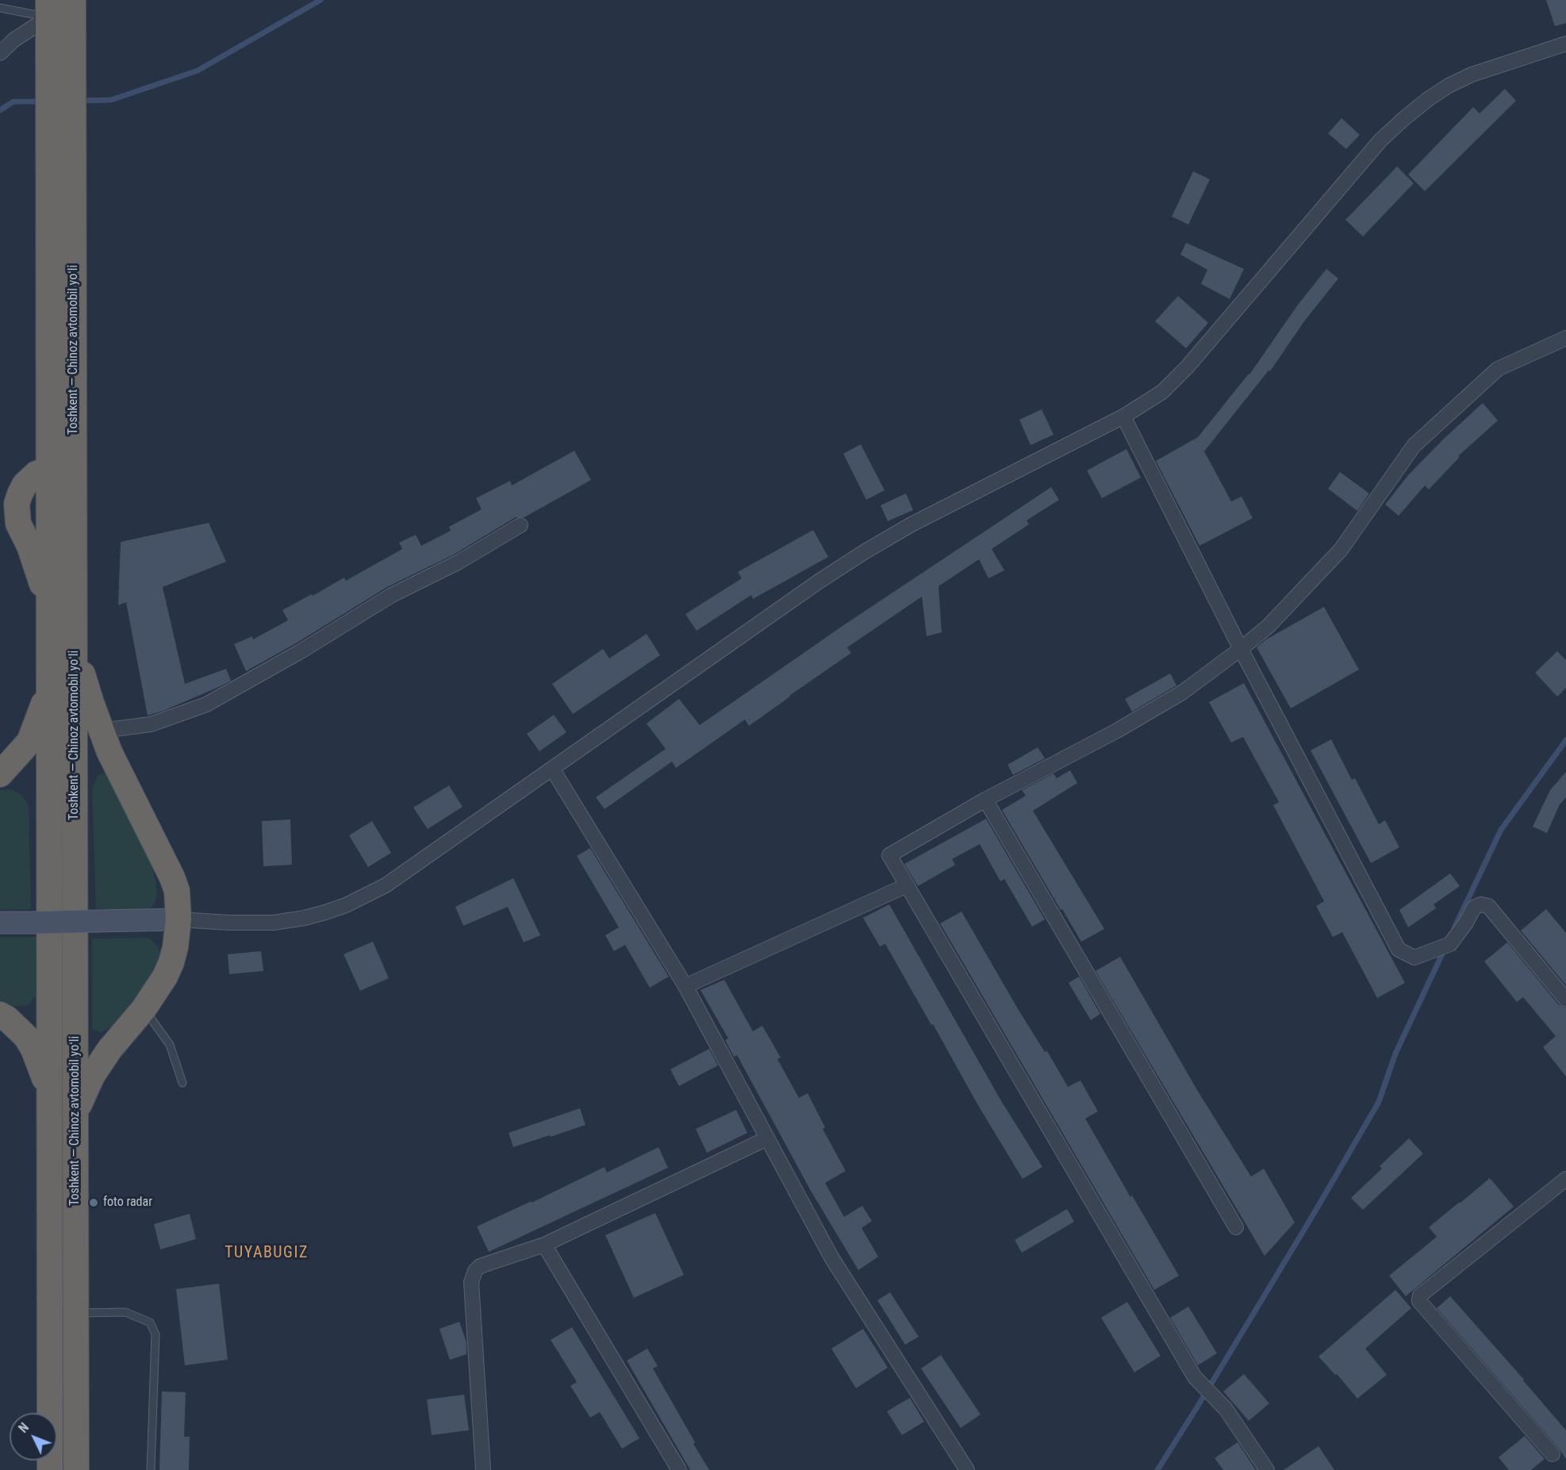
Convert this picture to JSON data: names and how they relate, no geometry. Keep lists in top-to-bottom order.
{
  "streets": {
    "highway": ["Toshkent — Chinoz avtomobil yoʻli"]
  },
  "districts": ["TUYABUGIZ"],
  "places": ["foto radar"],
  "north": "top left"
}
